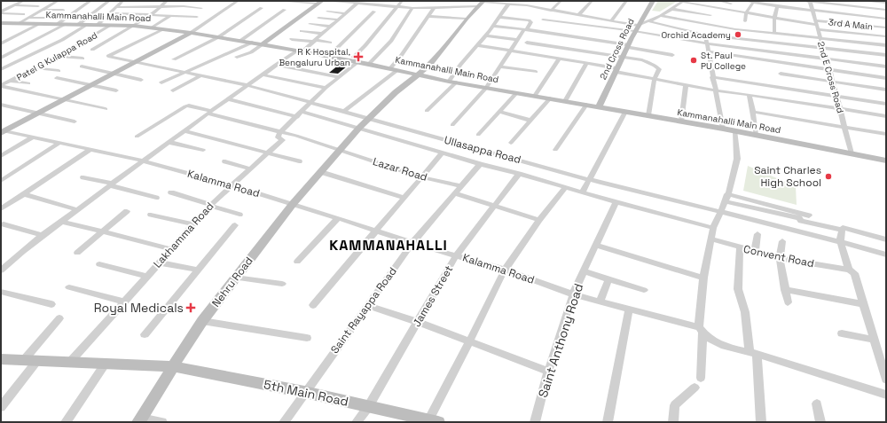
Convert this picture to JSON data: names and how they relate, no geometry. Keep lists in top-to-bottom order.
{
  "streets": {
    "street": [
      "Kammanahalli Main Road",
      "3rd A Main",
      "2nd Cross Road",
      "Patel G Kulappa Road",
      "2nd E Cross Road",
      "Ullasappa Road",
      "Lazar Road",
      "Kalamma Road",
      "Lakhamma Road",
      "Convent Road",
      "Nehru Road",
      "James Street",
      "Saint Rayappa Road",
      "Saint Anthony Road",
      "5th Main Road"
    ]
  },
  "crossings": [
    ["Kammanahalli Main Road", "2nd Cross Road"],
    ["Kammanahalli Main Road", "Patel G Kulappa Road"],
    ["Kammanahalli Main Road", "2nd E Cross Road"],
    ["Kammanahalli Main Road", "Ullasappa Road"],
    ["Kammanahalli Main Road", "Nehru Road"],
    ["3rd A Main", "2nd E Cross Road"],
    ["Ullasappa Road", "Nehru Road"],
    ["Lazar Road", "Nehru Road"],
    ["Lazar Road", "Saint Rayappa Road"],
    ["Kalamma Road", "Lakhamma Road"],
    ["Kalamma Road", "Nehru Road"],
    ["Kalamma Road", "James Street"],
    ["Kalamma Road", "Saint Rayappa Road"],
    ["Kalamma Road", "Saint Anthony Road"],
    ["Lakhamma Road", "5th Main Road"],
    ["Nehru Road", "5th Main Road"],
    ["James Street", "5th Main Road"],
    ["Saint Rayappa Road", "5th Main Road"]
  ],
  "districts": ["KAMMANAHALLI"],
  "places": {
    "other": ["Orchid Academy", "St. Paul PU College", "Saint Charles High School"],
    "health": ["R K Hospital, Bengaluru Urban", "Royal Medicals"]
  }
}
